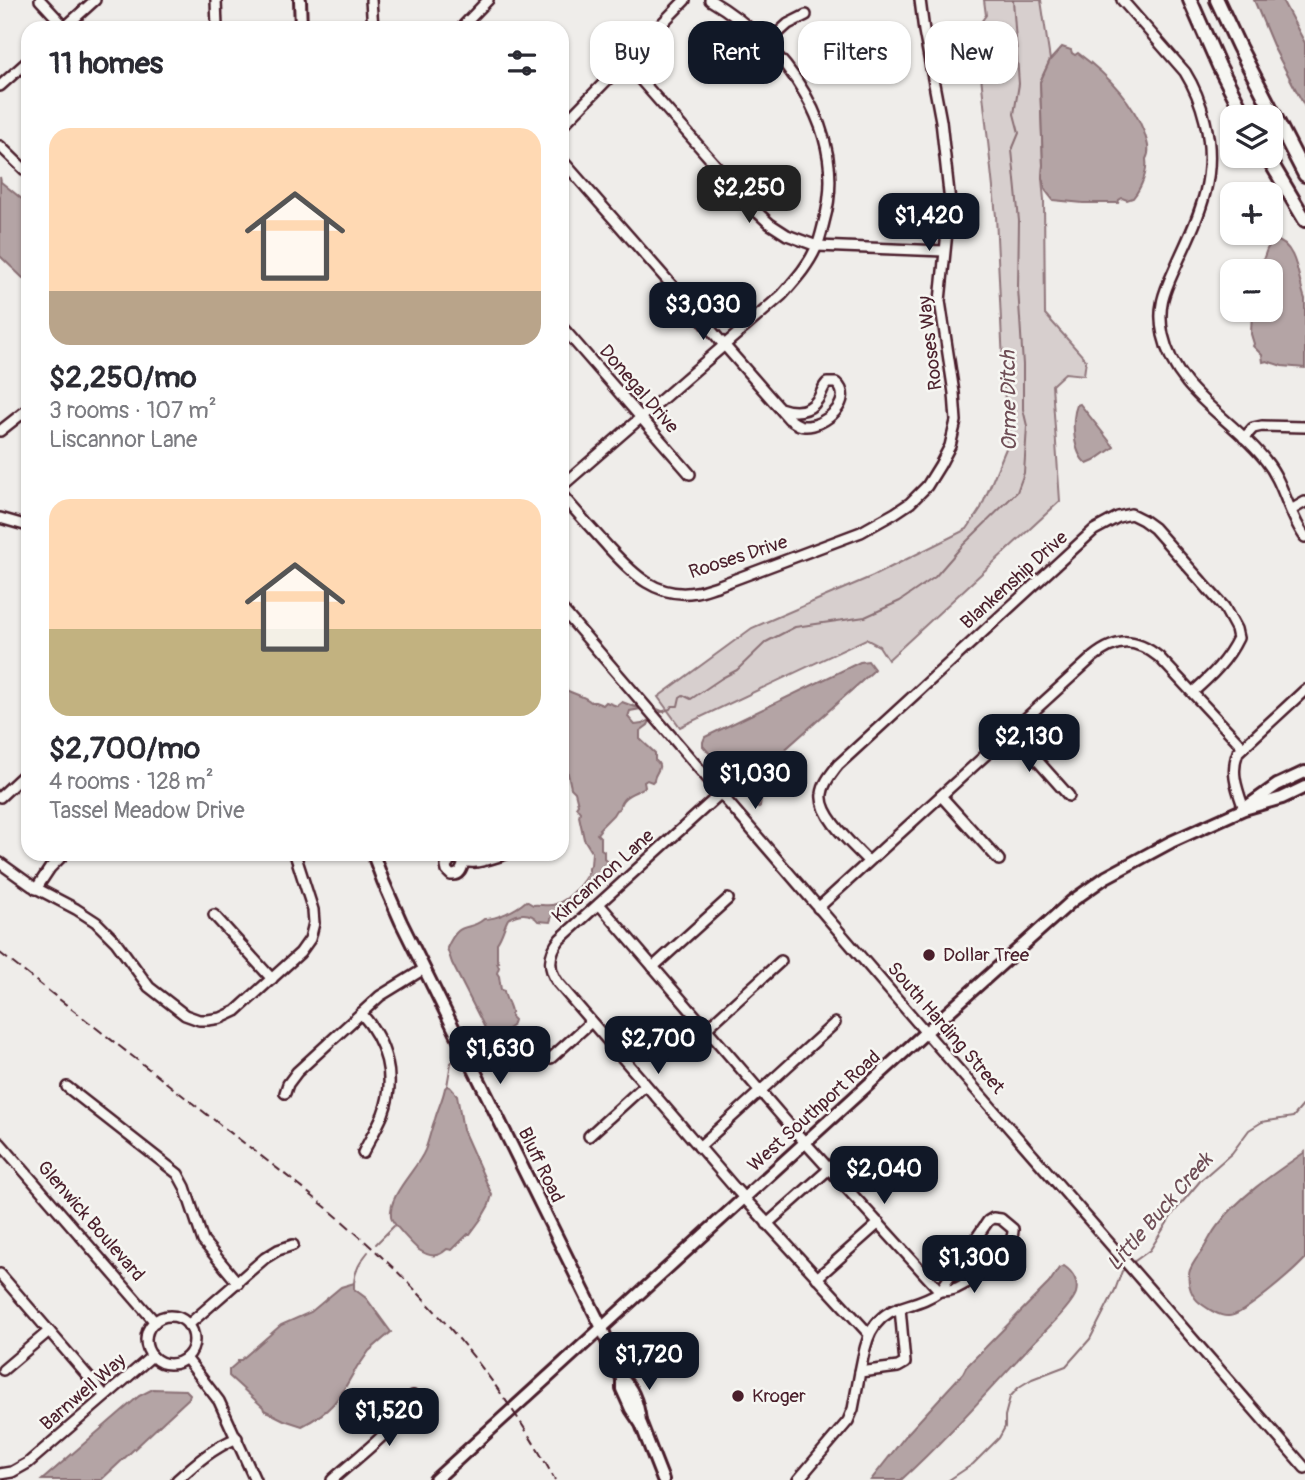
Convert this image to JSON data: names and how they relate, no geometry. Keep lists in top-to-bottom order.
{
  "streets": {
    "main road": ["West Southport Road", "Bluff Road"],
    "street": [
      "Rooses Way",
      "Donegal Drive",
      "Rooses Drive",
      "Blankenship Drive",
      "Kincannon Lane",
      "South Harding Street",
      "Glenwick Boulevard",
      "Barnwell Way"
    ]
  },
  "crossings": [
    ["Rooses Way", "Rooses Drive"],
    ["Kincannon Lane", "South Harding Street"],
    ["South Harding Street", "West Southport Road"],
    ["West Southport Road", "Bluff Road"],
    ["Glenwick Boulevard", "Barnwell Way"]
  ],
  "water": ["Orme Ditch", "Little Buck Creek"],
  "places": ["Dollar Tree", "Kroger"],
  "page": {
    "chip": [
      "Buy",
      "Rent",
      "Filters",
      "New"
    ],
    "heading": "11 homes",
    "map_buttons": ["+", "−"],
    "list": [
      {
        "name": "$2,250/mo",
        "note": "3 rooms · 107 m² · Liscannor Lane"
      },
      {
        "name": "$2,700/mo",
        "note": "4 rooms · 128 m² · Tassel Meadow Drive"
      }
    ],
    "price": [
      "$2,250",
      "$1,420",
      "$3,030",
      "$2,130",
      "$1,030",
      "$2,700",
      "$1,630",
      "$2,040",
      "$1,300",
      "$1,720",
      "$1,520"
    ]
  }
}
